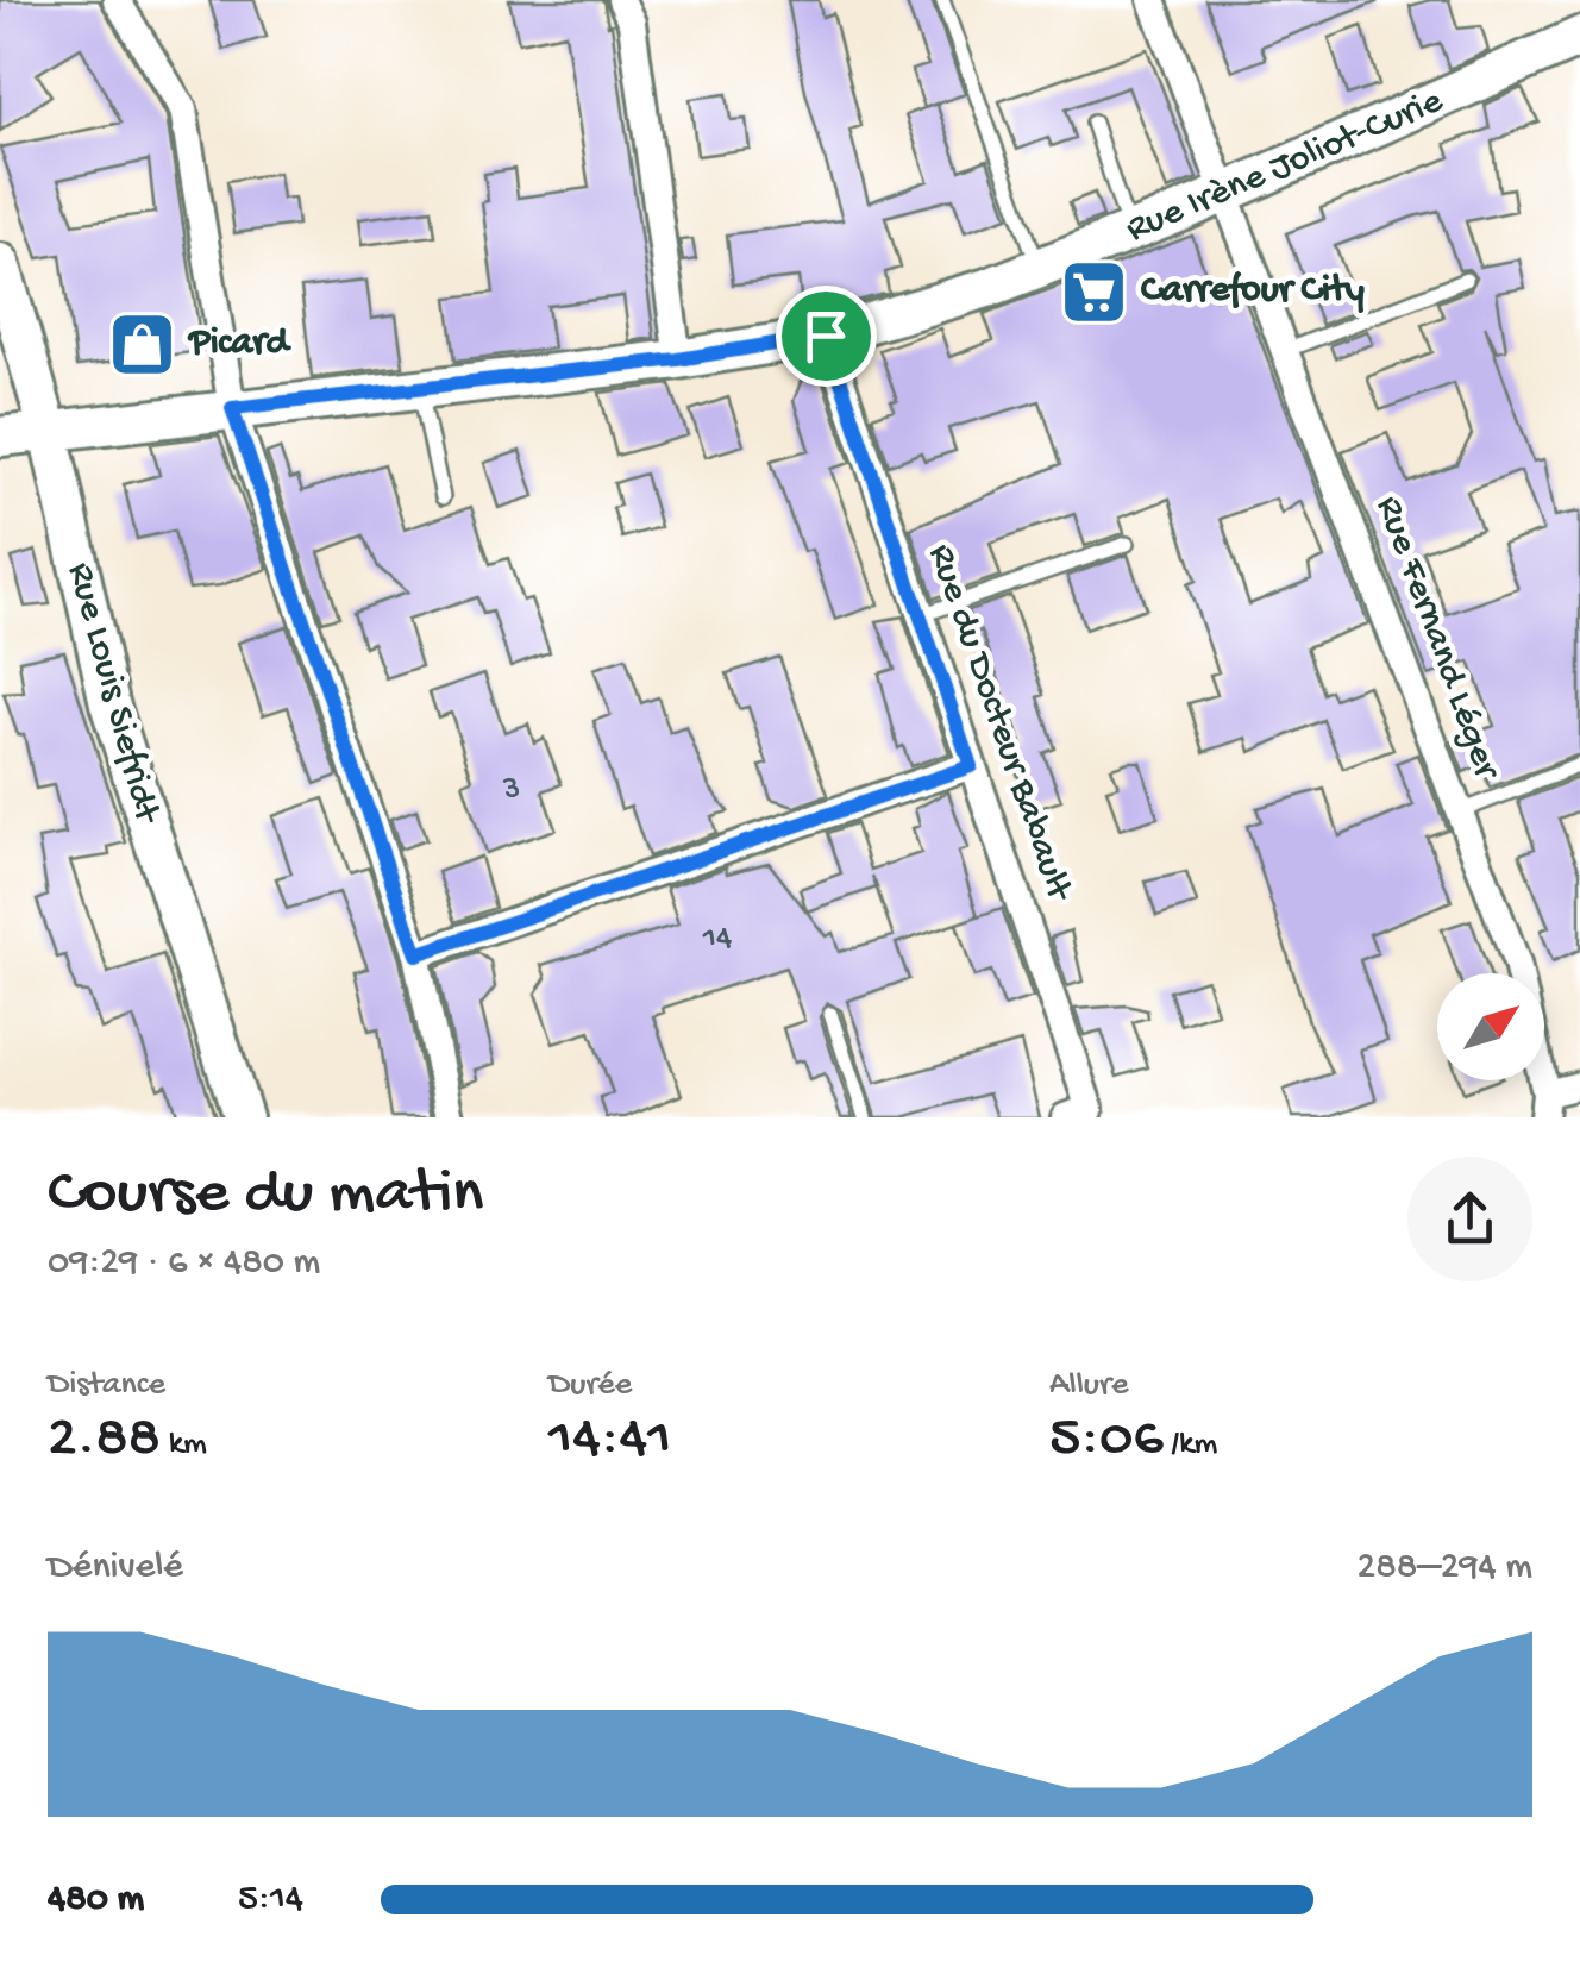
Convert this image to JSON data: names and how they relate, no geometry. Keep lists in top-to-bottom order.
{
  "streets": {
    "street": [
      "Rue Irène Joliot-Curie",
      "Rue Fernand Léger",
      "Rue Louis Siefridt",
      "Rue du Docteur Babault"
    ]
  },
  "crossings": [
    ["Rue Irène Joliot-Curie", "Rue Fernand Léger"],
    ["Rue Irène Joliot-Curie", "Rue Louis Siefridt"],
    ["Rue Irène Joliot-Curie", "Rue du Docteur Babault"]
  ],
  "places": {
    "supermarket": ["Carrefour City"],
    "shop": ["Picard"]
  },
  "house_numbers": ["3", "14"],
  "north": "top right",
  "page": {
    "heading": ["Course du matin", "09:29 · 6 × 480 m"],
    "stats": [
      ["Distance", "2.88 km"],
      ["Durée", "14:41"],
      ["Allure", "5:06 /km"]
    ],
    "chart": ["Dénivelé", "288–294 m"],
    "list": [
      {
        "name": "480 m",
        "note": "5:14"
      }
    ]
  }
}
